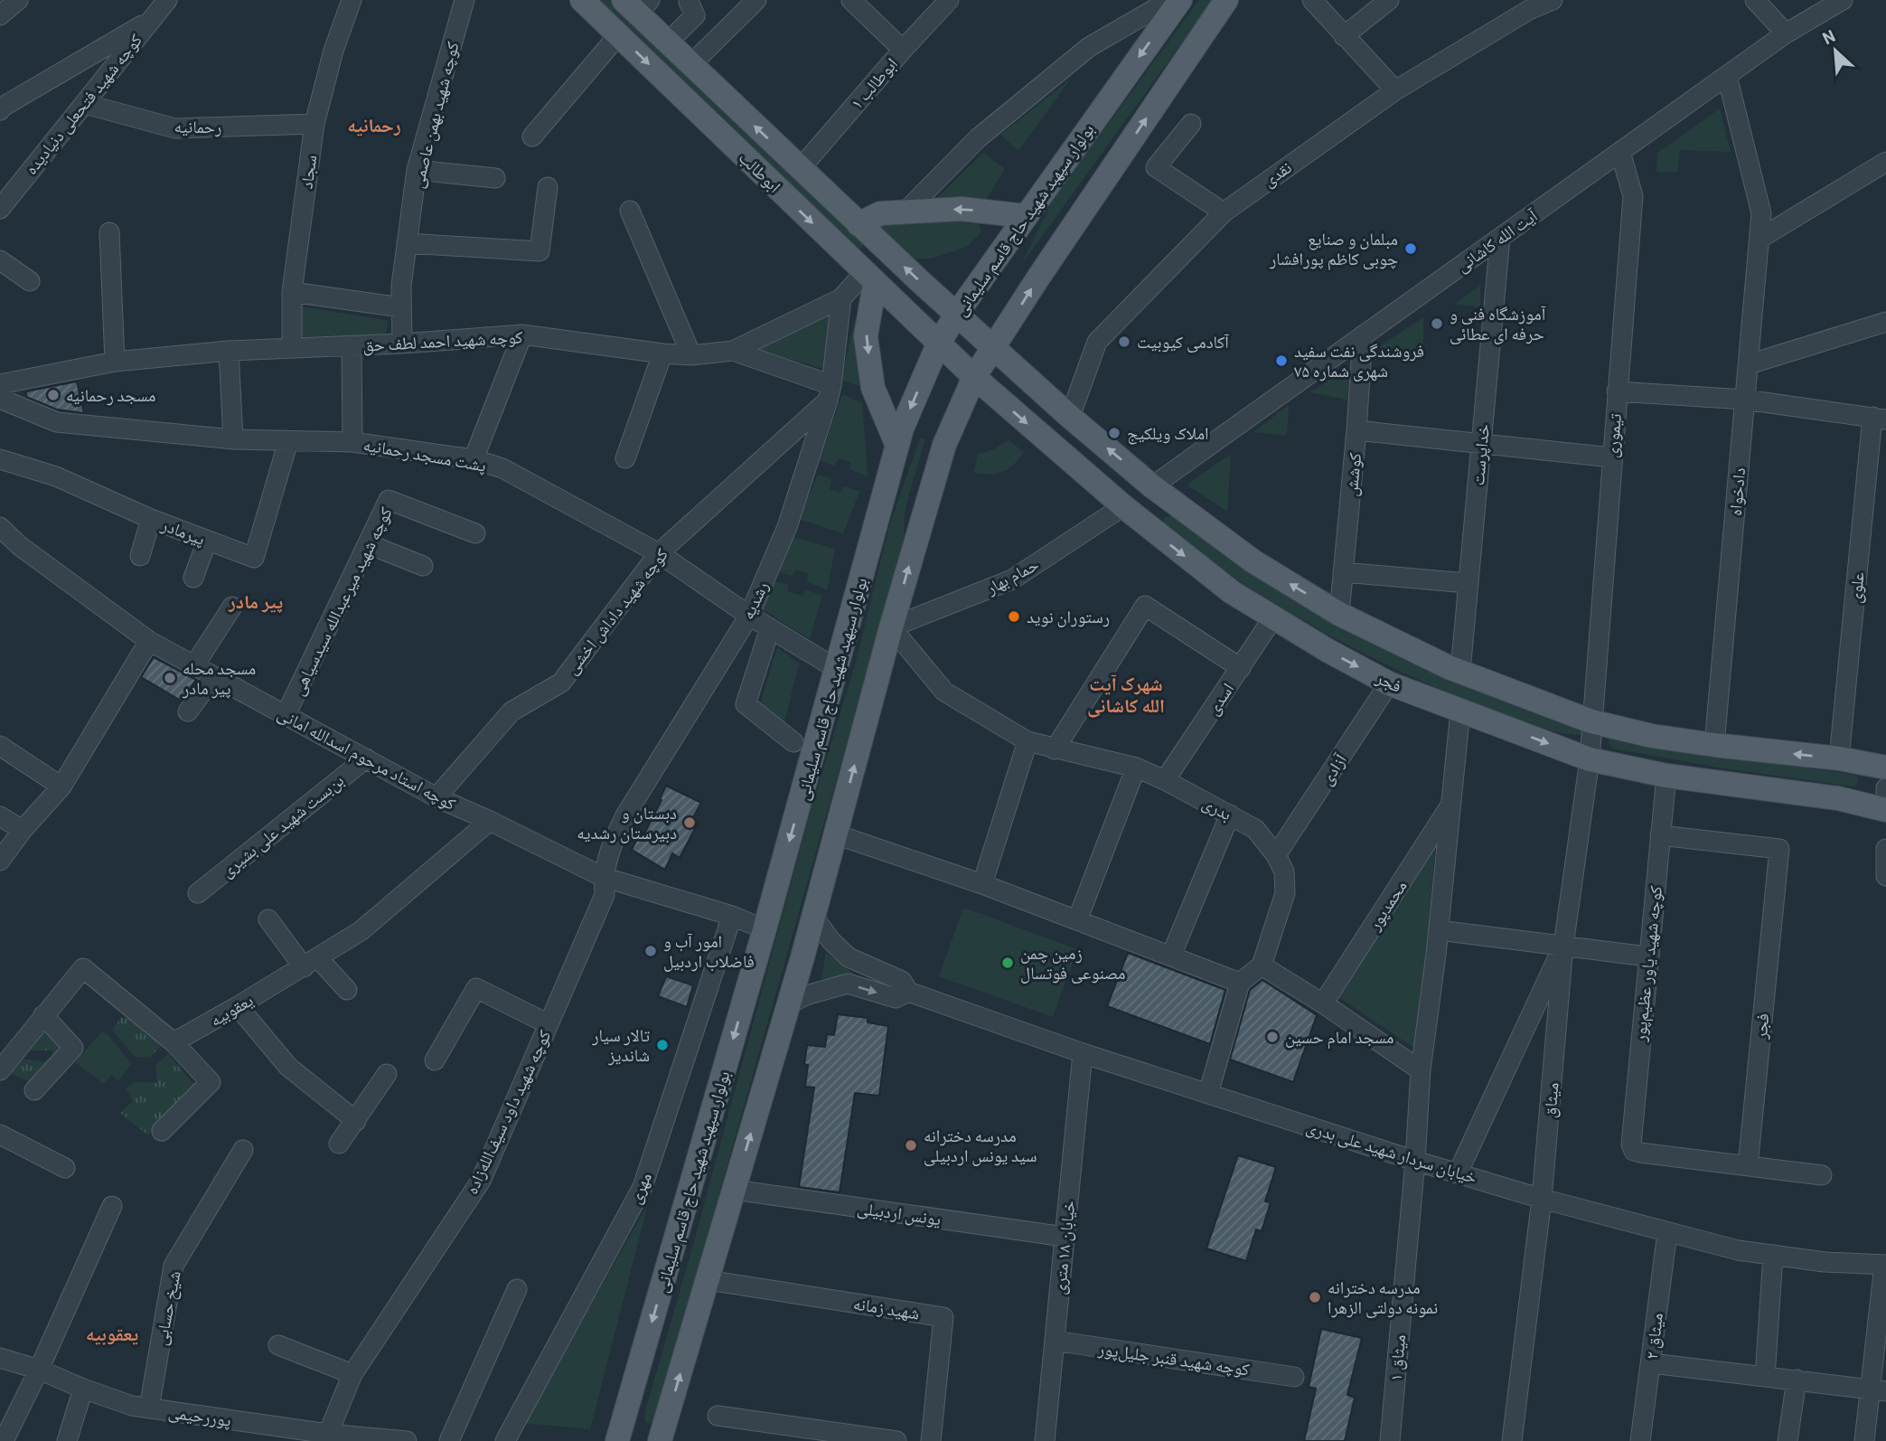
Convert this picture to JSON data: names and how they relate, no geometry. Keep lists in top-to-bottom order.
{
  "streets": {
    "main road": ["ابوطالب", "بولوار سپهبد شهید حاج قاسم سلیمانی", "فجر"],
    "street": [
      "ابوطالب ۱",
      "کوچه شهید فتحعلی دنیادیده",
      "کوچه شهید بهمن عاصمی",
      "رحمانیه",
      "سجاد",
      "نقدی",
      "آیت الله کاشانی",
      "کوچه شهید احمد لطف حق",
      "تیموری",
      "پشت مسجد رحمانیه",
      "خداپرست",
      "کوشش",
      "دادخواه",
      "پیرمادر",
      "حمام بهار",
      "علوی",
      "رشدیه",
      "کوچه شهید میرعبدالله سیدسیاهی",
      "کوچه شهید داداش اخشی",
      "اسدی",
      "کوچه استاد مرحوم اسدالله امانی",
      "آزادی",
      "بدری",
      "بن‌بست شهید علی بشیری",
      "محمدپور",
      "کوچه شهید یاور عظیم‌پور",
      "یعقوبیه",
      "میثاق",
      "کوچه شهید داود سیف‌الله‌زاده",
      "خیابان سردار شهید علی بدری",
      "مهری",
      "یونس اردبیلی",
      "خیابان ۱۸ متری",
      "شیخ حسابی",
      "شهید زمانه",
      "میثاق ۲",
      "میثاق ۱",
      "کوچه شهید قنبر جلیل‌پور",
      "پوررحیمی"
    ]
  },
  "crossings": [
    ["ابوطالب ۱", "ابوطالب"],
    ["کوچه شهید فتحعلی دنیادیده", "رحمانیه"],
    ["کوچه شهید بهمن عاصمی", "کوچه شهید احمد لطف حق"],
    ["رحمانیه", "سجاد"],
    ["سجاد", "کوچه شهید احمد لطف حق"],
    ["ابوطالب", "بولوار سپهبد شهید حاج قاسم سلیمانی"],
    ["ابوطالب", "کوچه شهید احمد لطف حق"],
    ["ابوطالب", "فجر"],
    ["بولوار سپهبد شهید حاج قاسم سلیمانی", "پشت مسجد رحمانیه"],
    ["بولوار سپهبد شهید حاج قاسم سلیمانی", "کوچه استاد مرحوم اسدالله امانی"],
    ["آیت الله کاشانی", "تیموری"],
    ["آیت الله کاشانی", "خداپرست"],
    ["آیت الله کاشانی", "کوشش"],
    ["آیت الله کاشانی", "دادخواه"],
    ["کوچه شهید احمد لطف حق", "رشدیه"],
    ["تیموری", "فجر"],
    ["تیموری", "میثاق"],
    ["پشت مسجد رحمانیه", "پیرمادر"],
    ["پشت مسجد رحمانیه", "رشدیه"],
    ["پشت مسجد رحمانیه", "کوچه شهید داداش اخشی"],
    ["حمام بهار", "فجر"],
    ["حمام بهار", "بدری"],
    ["رشدیه", "کوچه شهید داداش اخشی"],
    ["رشدیه", "کوچه استاد مرحوم اسدالله امانی"],
    ["رشدیه", "کوچه شهید داود سیف‌الله‌زاده"],
    ["کوچه شهید میرعبدالله سیدسیاهی", "کوچه استاد مرحوم اسدالله امانی"],
    ["کوچه شهید داداش اخشی", "کوچه استاد مرحوم اسدالله امانی"],
    ["فجر", "اسدی"],
    ["فجر", "آزادی"],
    ["فجر", "کوچه شهید یاور عظیم‌پور"],
    ["فجر", "میثاق"],
    ["اسدی", "بدری"],
    ["کوچه استاد مرحوم اسدالله امانی", "بن‌بست شهید علی بشیری"],
    ["کوچه استاد مرحوم اسدالله امانی", "یعقوبیه"],
    ["کوچه استاد مرحوم اسدالله امانی", "کوچه شهید داود سیف‌الله‌زاده"],
    ["کوچه استاد مرحوم اسدالله امانی", "مهری"],
    ["آزادی", "بدری"],
    ["میثاق", "خیابان سردار شهید علی بدری"],
    ["کوچه شهید داود سیف‌الله‌زاده", "پوررحیمی"],
    ["خیابان سردار شهید علی بدری", "خیابان ۱۸ متری"],
    ["خیابان سردار شهید علی بدری", "میثاق ۲"],
    ["خیابان سردار شهید علی بدری", "میثاق ۱"],
    ["یونس اردبیلی", "خیابان ۱۸ متری"],
    ["خیابان ۱۸ متری", "کوچه شهید قنبر جلیل‌پور"],
    ["شیخ حسابی", "پوررحیمی"]
  ],
  "districts": [
    "رحمانیه",
    "پیر مادر",
    "شهرک آیت الله کاشانی",
    "یعقوبیه"
  ],
  "places": [
    "مبلمان و صنایع چوبی کاظم پورافشار",
    "آموزشگاه فنی و حرفه ای عطائی",
    "آکادمی کیوبیت",
    "فروشندگی نفت سفید شهری شماره ۷۵",
    "مسجد رحمانیه",
    "املاک ویلکیج",
    "رستوران نوید",
    "مسجد محله پیر مادر",
    "دبستان و دبیرستان رشدیه",
    "امور آب و فاضلاب اردبیل",
    "زمین چمن مصنوعی فوتسال",
    "مسجد امام حسین",
    "تالار سیار شاندیز",
    "مدرسه دخترانه سید یونس اردبیلی",
    "مدرسه دخترانه نمونه دولتی الزهرا"
  ],
  "north": "top left"
}
